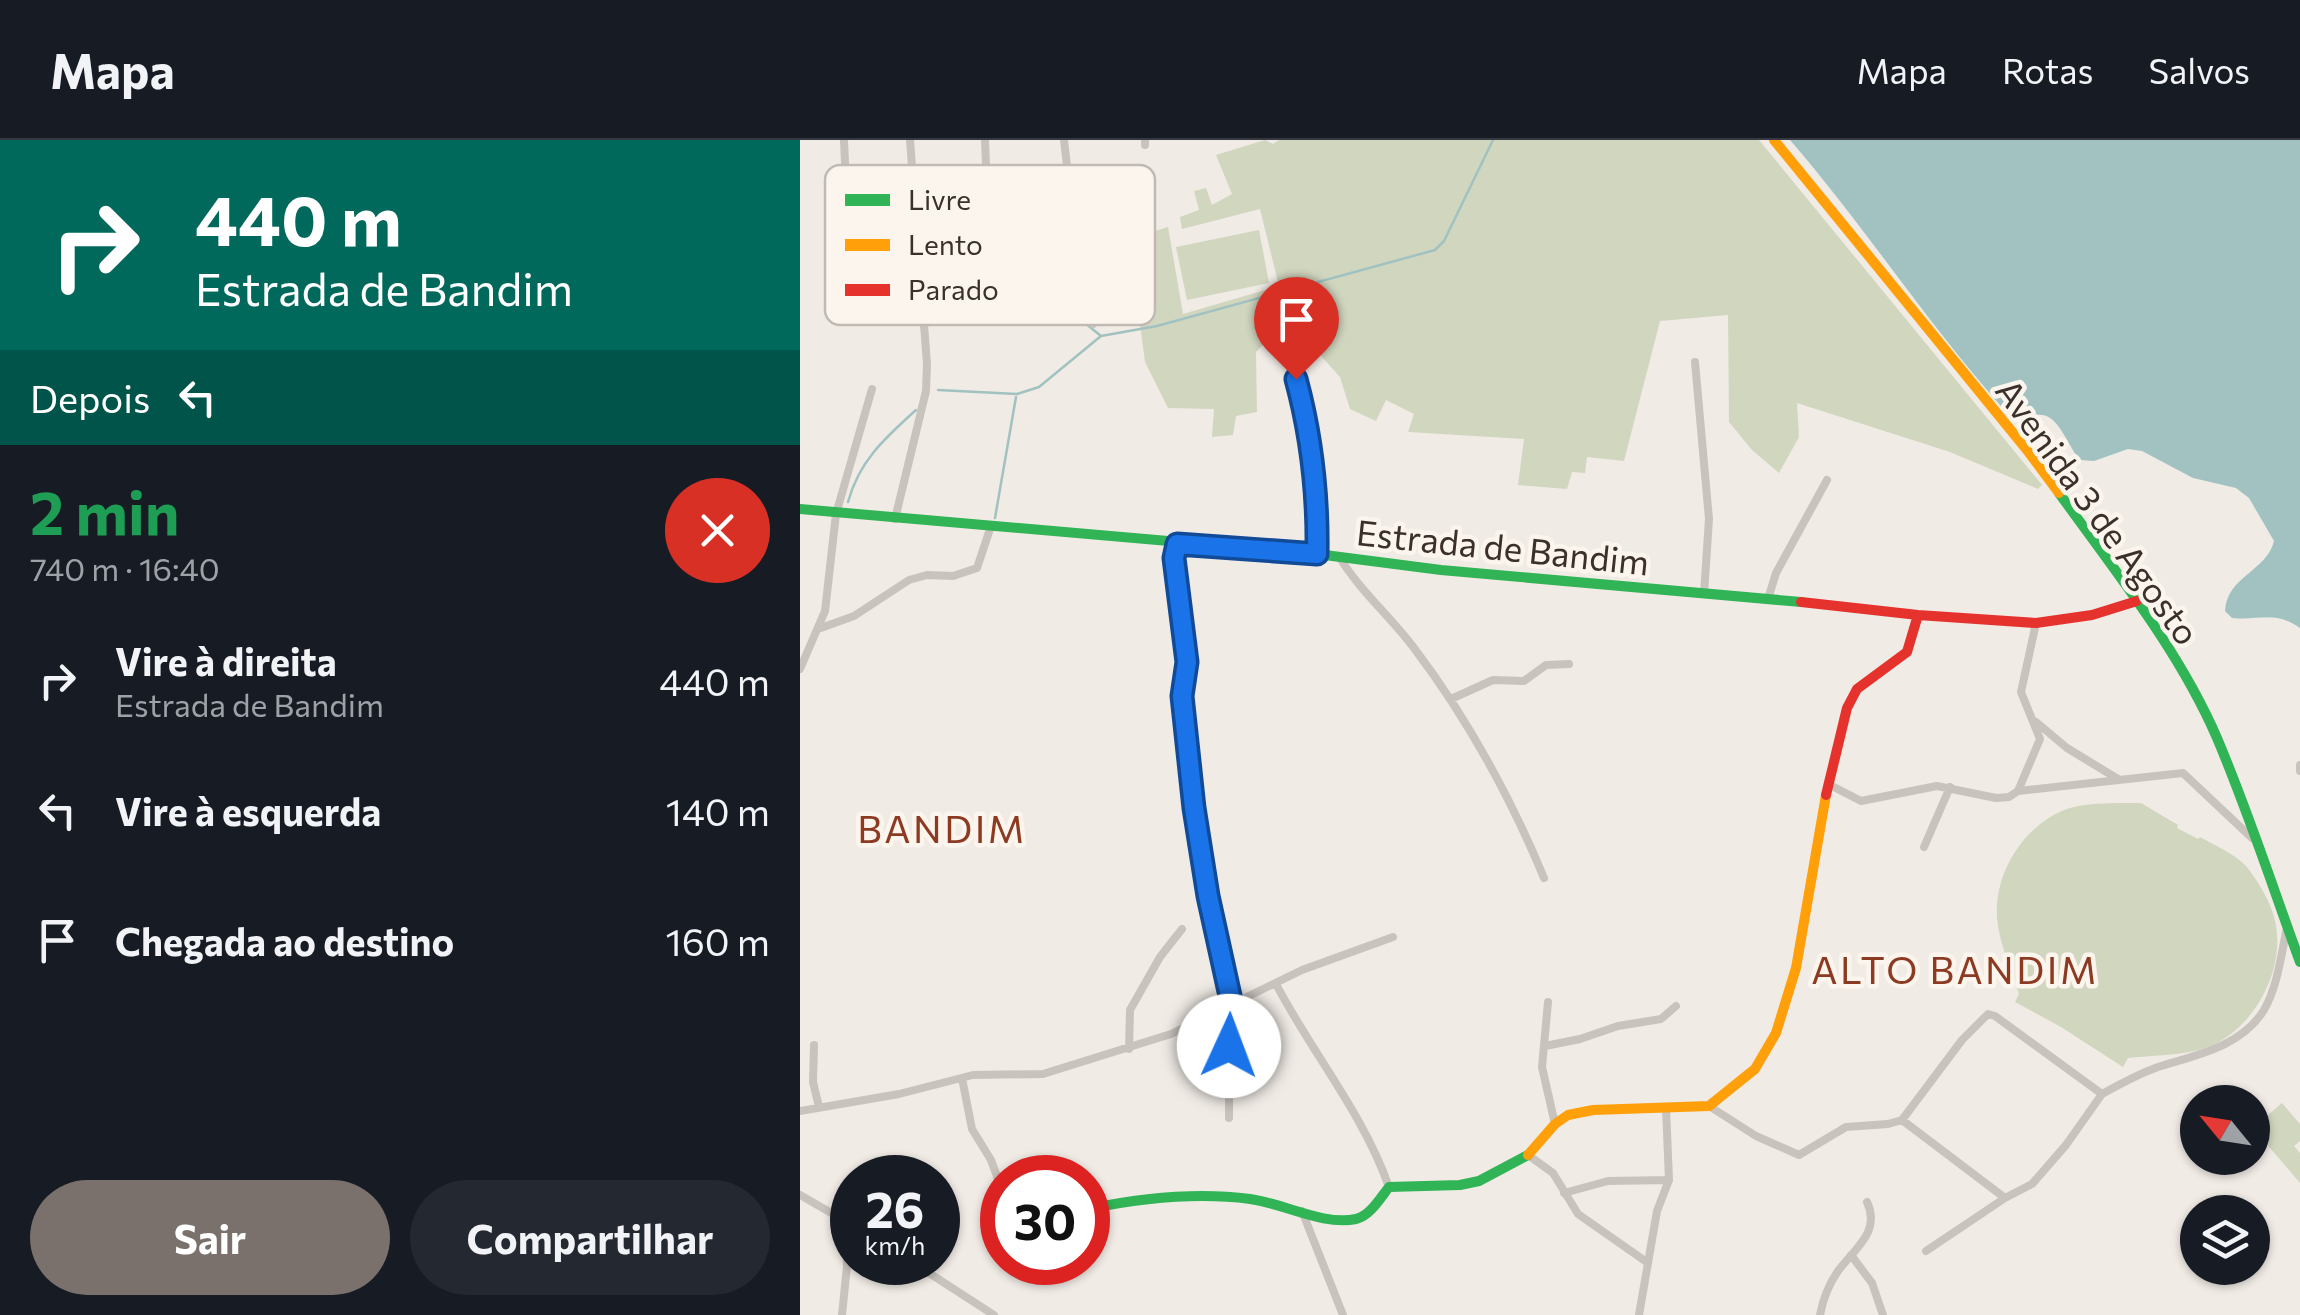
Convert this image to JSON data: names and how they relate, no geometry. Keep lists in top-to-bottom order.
{
  "streets": {
    "street": ["Avenida 3 de Agosto", "Estrada de Bandim"]
  },
  "crossings": [
    ["Avenida 3 de Agosto", "Estrada de Bandim"]
  ],
  "districts": ["BANDIM", "ALTO BANDIM"],
  "legend": ["Livre", "Lento", "Parado"],
  "north": "top left",
  "page": {
    "header": "Mapa",
    "nav": ["Mapa", "Rotas", "Salvos"],
    "turn": ["440 m", "Estrada de Bandim"],
    "then": "Depois",
    "heading": ["2 min", "740 m · 16:40"],
    "list": [
      {
        "name": "Vire à direita",
        "note": "Estrada de Bandim",
        "value": "440 m"
      },
      {
        "name": "Vire à esquerda",
        "value": "140 m"
      },
      {
        "name": "Chegada ao destino",
        "value": "160 m"
      }
    ],
    "speed": "26 km/h",
    "limit": "30",
    "buttons": ["Sair", "Compartilhar"]
  }
}
